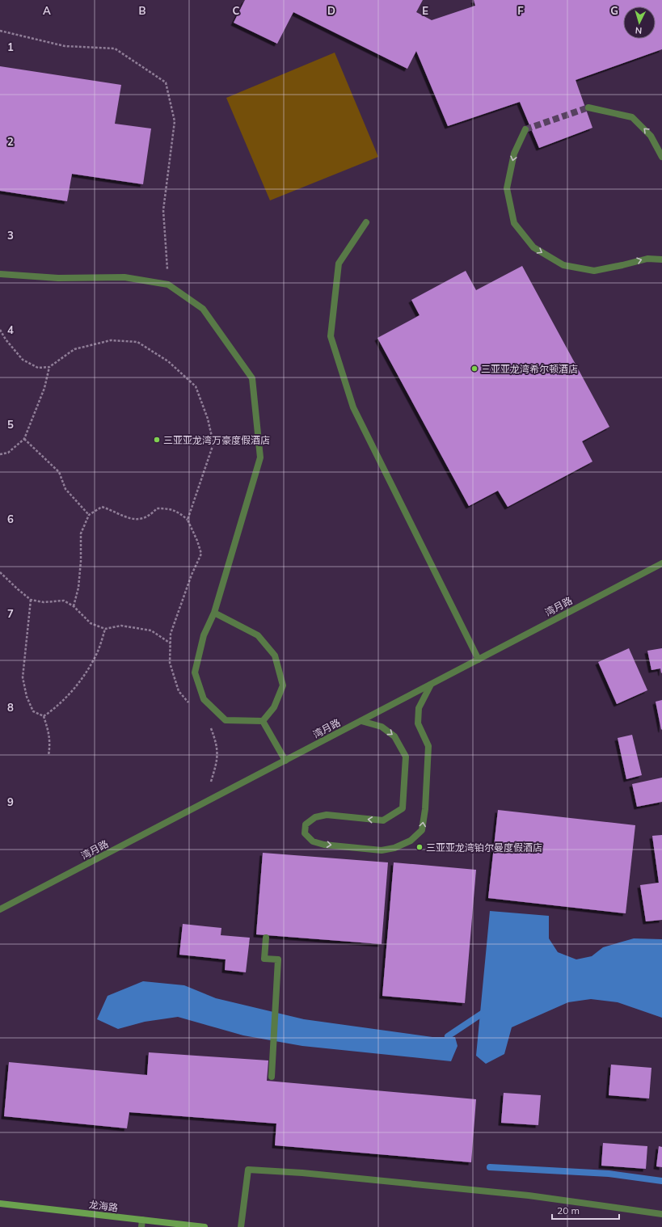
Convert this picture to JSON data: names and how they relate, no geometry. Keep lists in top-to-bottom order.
{
  "streets": {
    "street": ["湾月路", "龙海路"]
  },
  "places": ["三亚亚龙湾希尔顿酒店", "三亚亚龙湾万豪度假酒店", "三亚亚龙湾铂尔曼度假酒店"],
  "scale_bar": "20 m",
  "north": "bottom",
  "grid": {
    "columns": [
      "A",
      "B",
      "C",
      "D",
      "E",
      "F",
      "G"
    ],
    "rows": [
      "1",
      "2",
      "3",
      "4",
      "5",
      "6",
      "7",
      "8",
      "9"
    ]
  }
}
